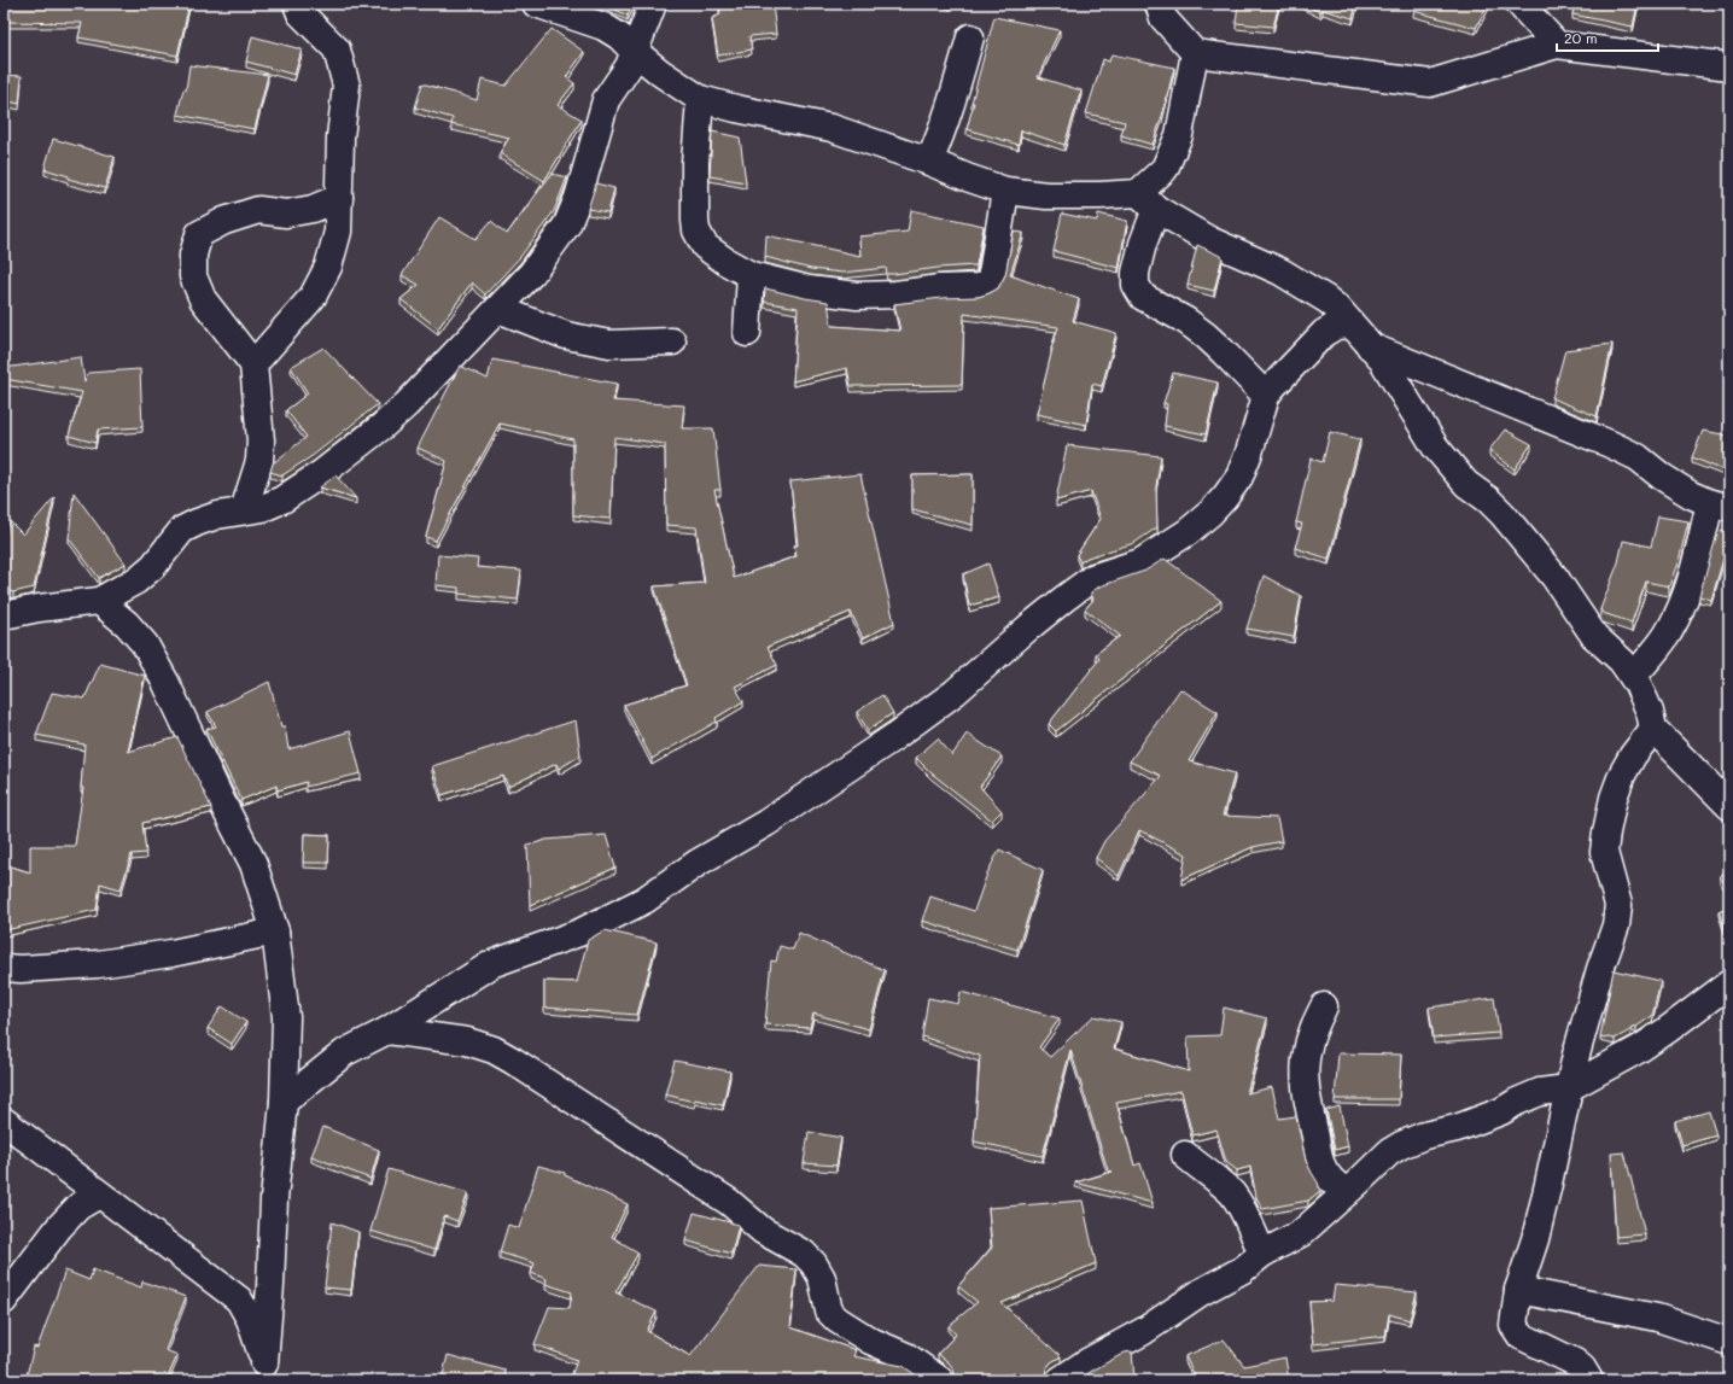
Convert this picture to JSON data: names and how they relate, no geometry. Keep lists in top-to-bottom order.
{
  "scale_bar": "20 m"
}
